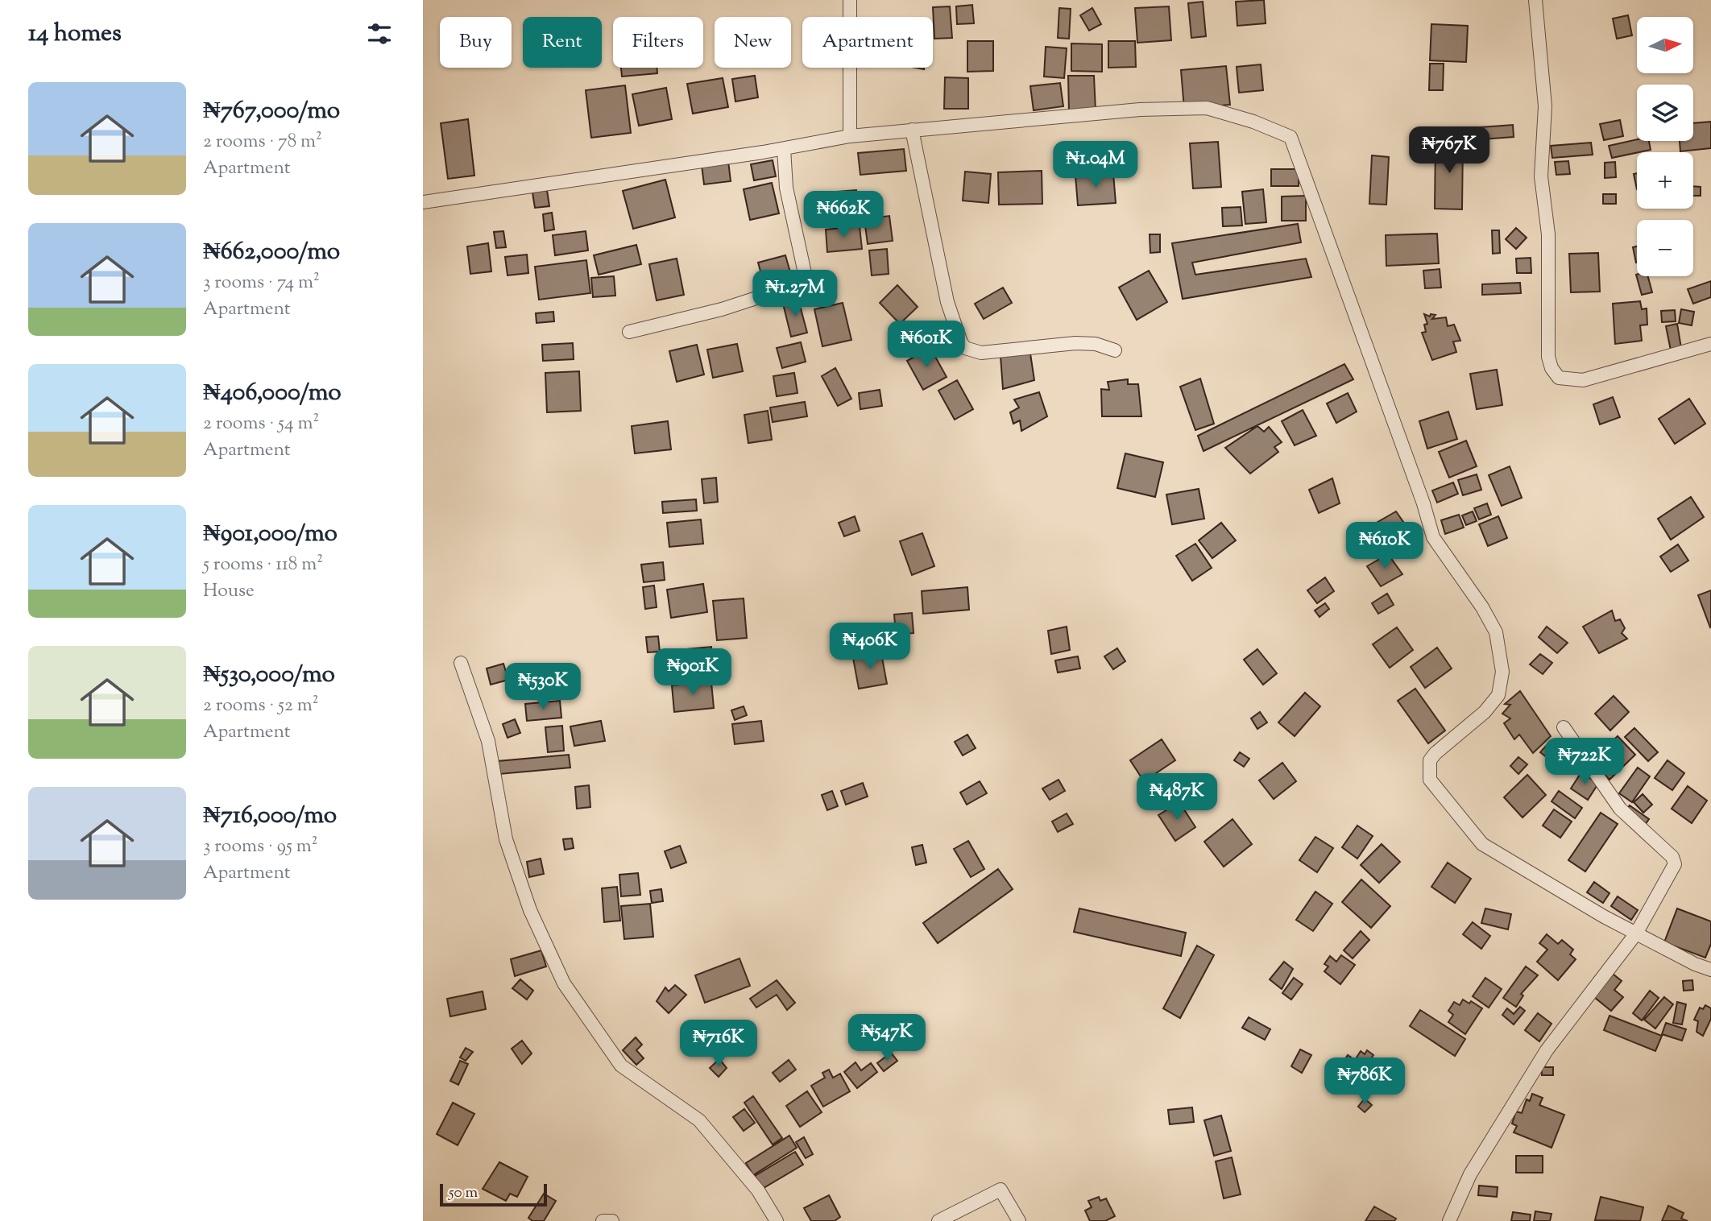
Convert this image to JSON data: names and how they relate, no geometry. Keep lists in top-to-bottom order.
{
  "scale_bar": "50 m",
  "north": "right",
  "page": {
    "heading": "14 homes",
    "map_buttons": ["+", "−"],
    "chip": [
      "Buy",
      "Rent",
      "Filters",
      "New",
      "Apartment"
    ],
    "list": [
      {
        "name": "₦767,000/mo",
        "note": "2 rooms · 78 m² · Apartment"
      },
      {
        "name": "₦662,000/mo",
        "note": "3 rooms · 74 m² · Apartment"
      },
      {
        "name": "₦406,000/mo",
        "note": "2 rooms · 54 m² · Apartment"
      },
      {
        "name": "₦901,000/mo",
        "note": "5 rooms · 118 m² · House"
      },
      {
        "name": "₦530,000/mo",
        "note": "2 rooms · 52 m² · Apartment"
      },
      {
        "name": "₦716,000/mo",
        "note": "3 rooms · 95 m² · Apartment"
      }
    ],
    "price": [
      "₦767K",
      "₦1.04M",
      "₦662K",
      "₦1.27M",
      "₦601K",
      "₦610K",
      "₦406K",
      "₦901K",
      "₦530K",
      "₦722K",
      "₦487K",
      "₦547K",
      "₦716K",
      "₦786K"
    ],
    "scale": "50 m"
  }
}
